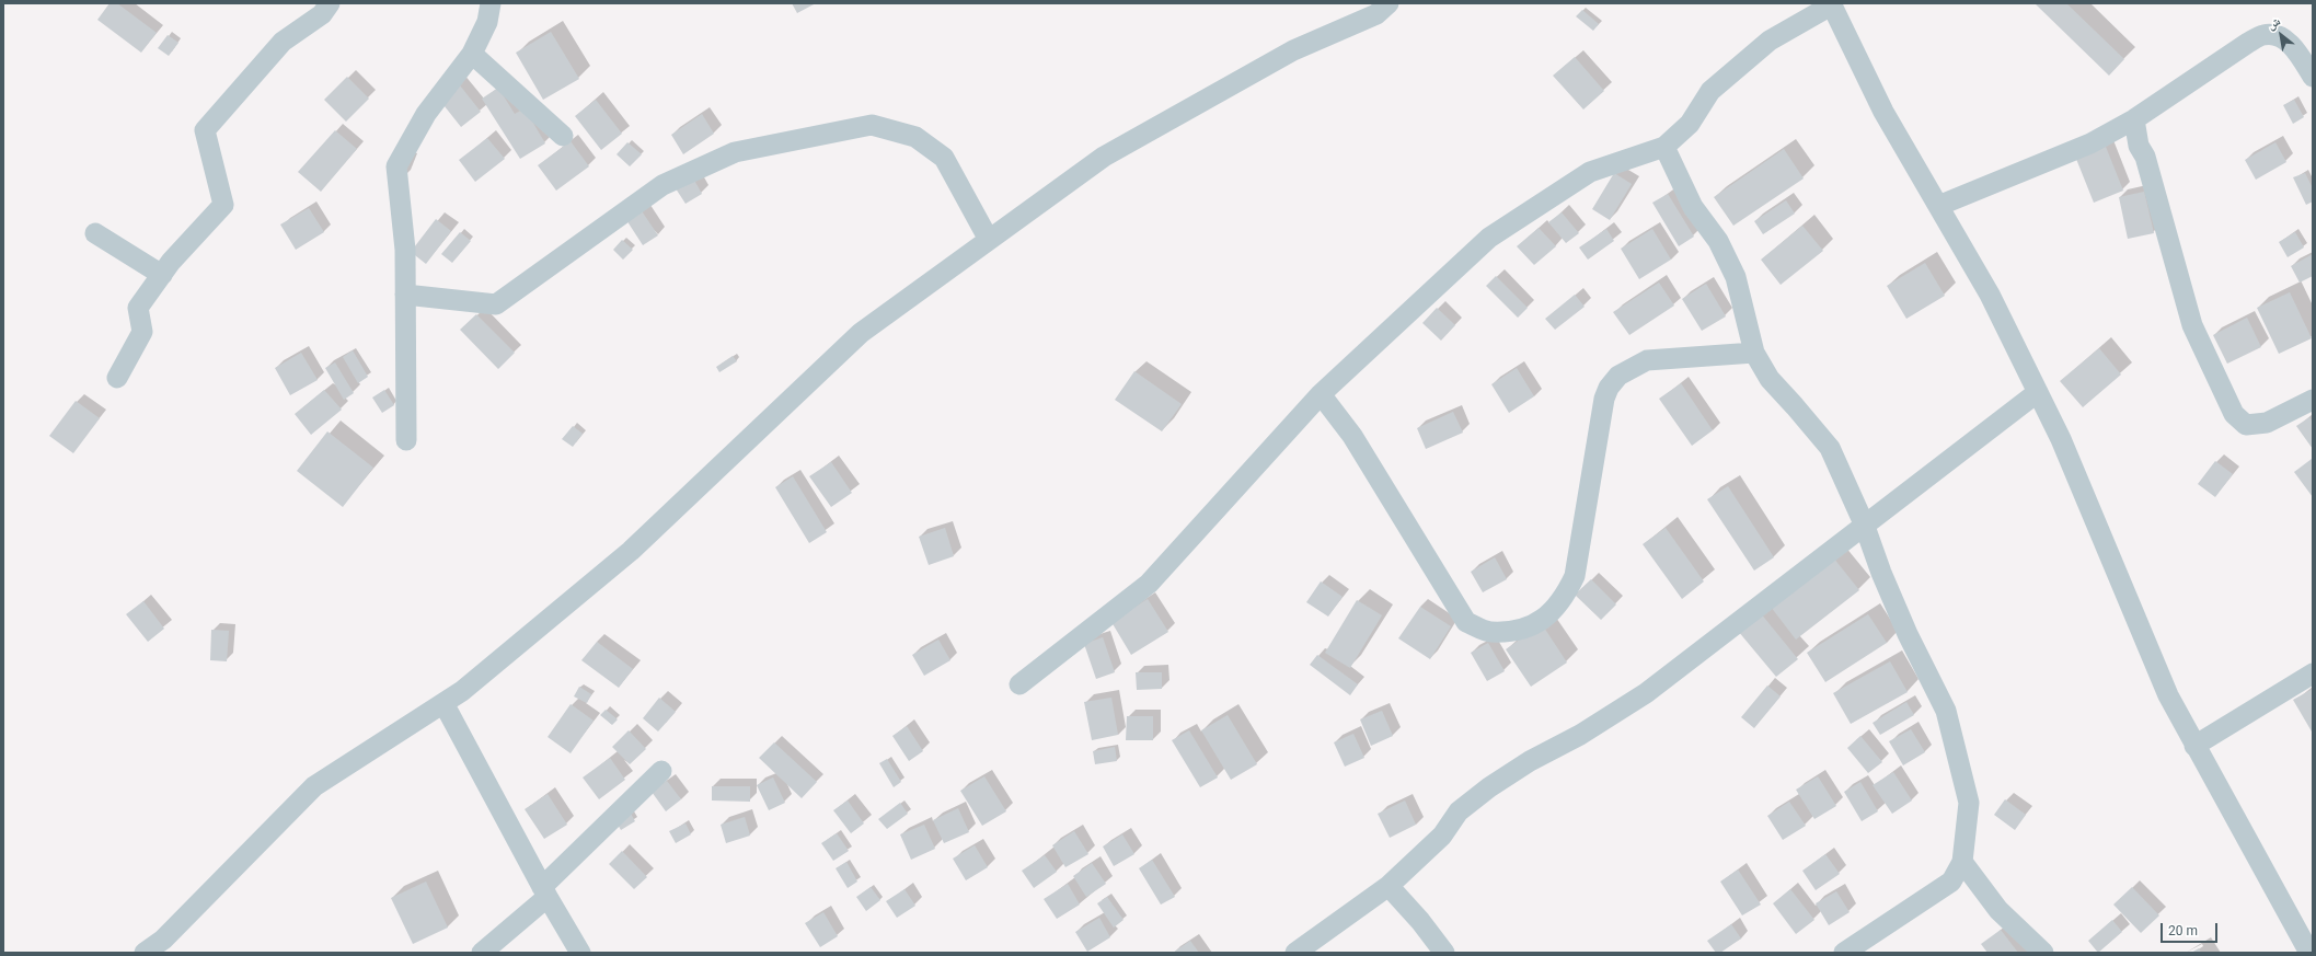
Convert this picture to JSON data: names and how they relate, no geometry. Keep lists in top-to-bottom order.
{
  "scale_bar": "20 m",
  "north": "top left"
}
